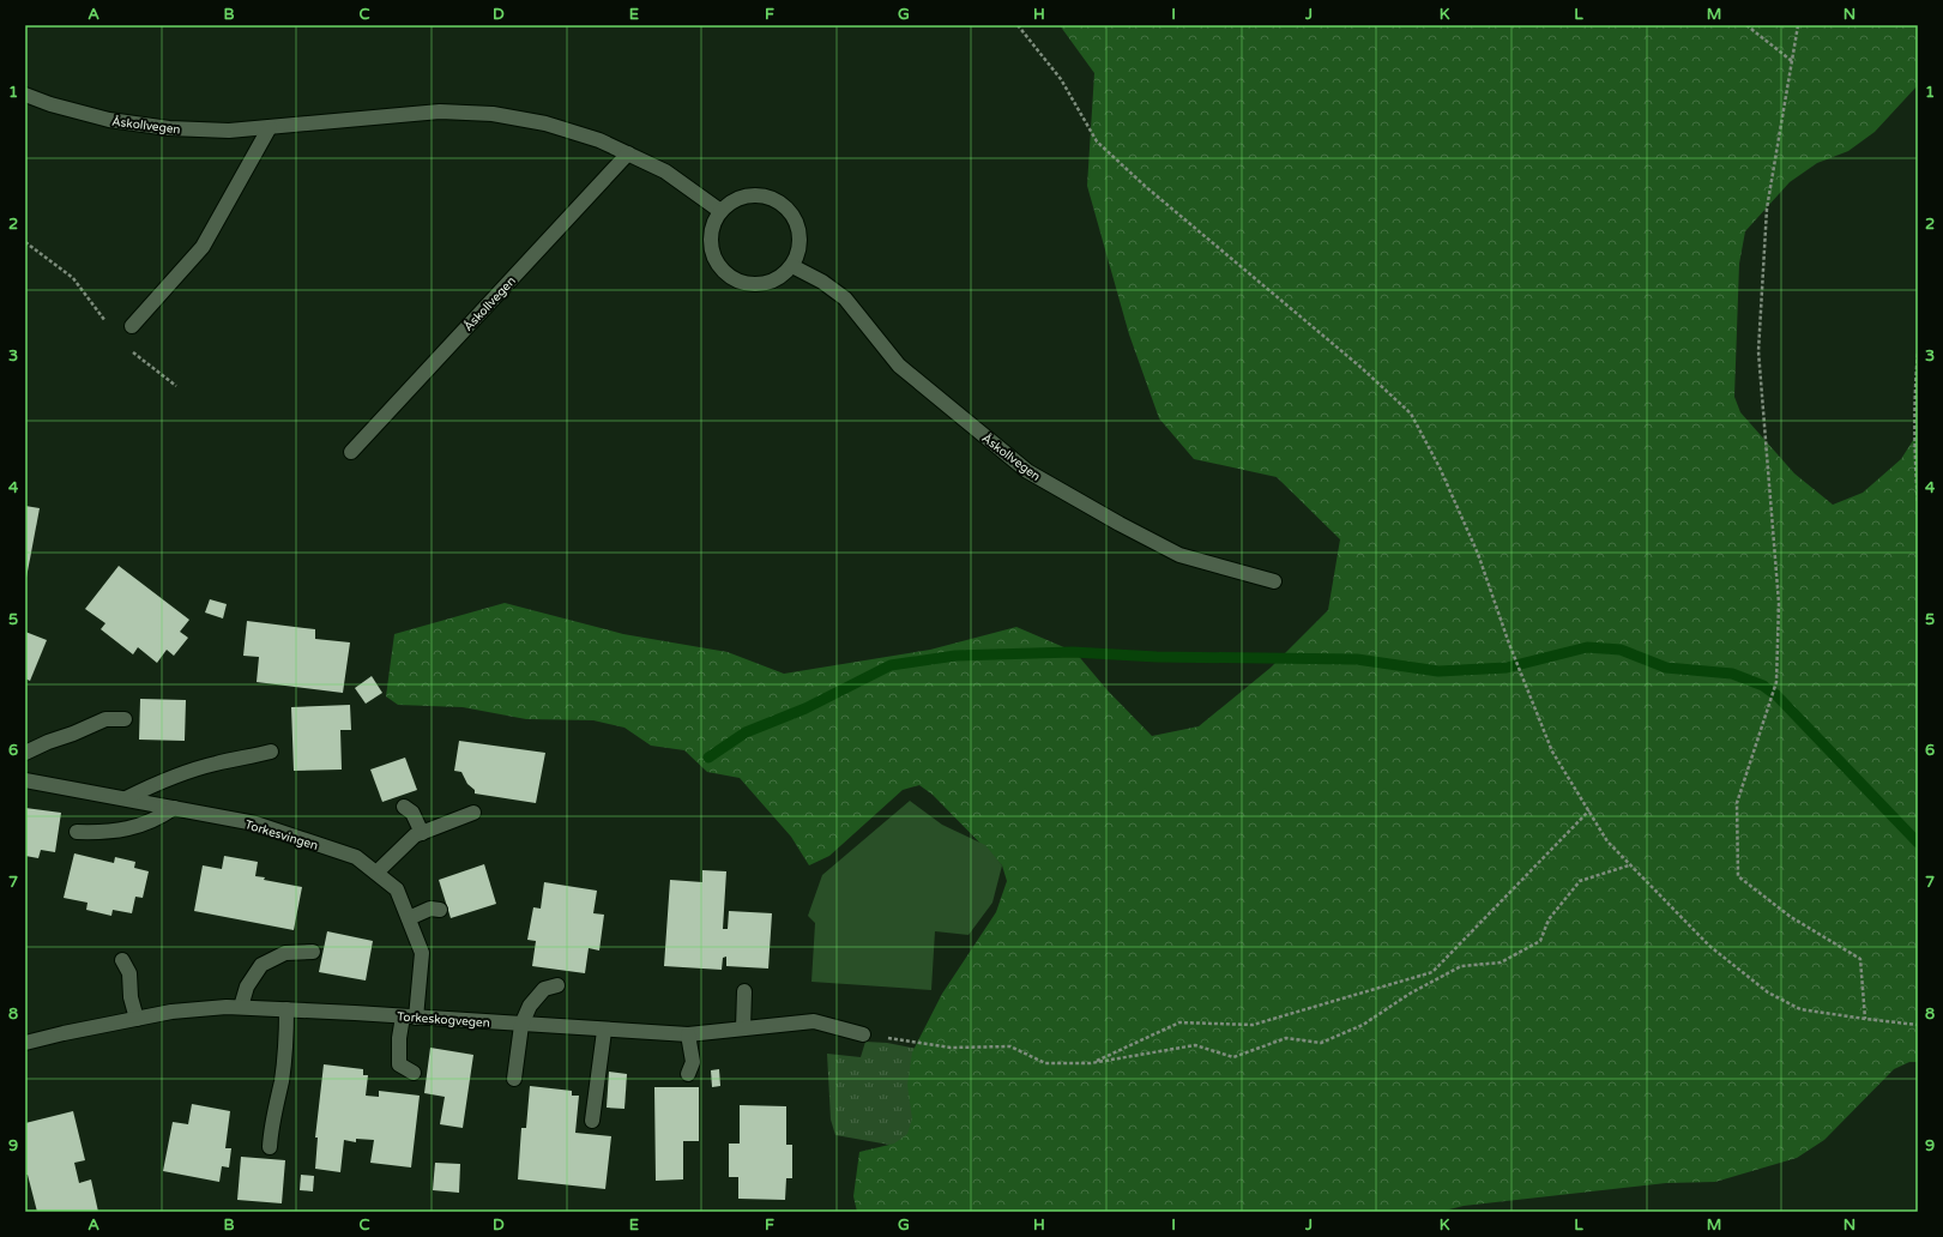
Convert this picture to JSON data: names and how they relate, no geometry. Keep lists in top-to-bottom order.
{
  "streets": {
    "street": ["Åskollvegen", "Torkesvingen", "Torkeskogvegen"]
  },
  "crossings": [
    ["Torkesvingen", "Torkeskogvegen"]
  ],
  "grid": {
    "columns": [
      "A",
      "B",
      "C",
      "D",
      "E",
      "F",
      "G",
      "H",
      "I",
      "J",
      "K",
      "L",
      "M",
      "N"
    ],
    "rows": [
      "1",
      "2",
      "3",
      "4",
      "5",
      "6",
      "7",
      "8",
      "9"
    ]
  }
}
